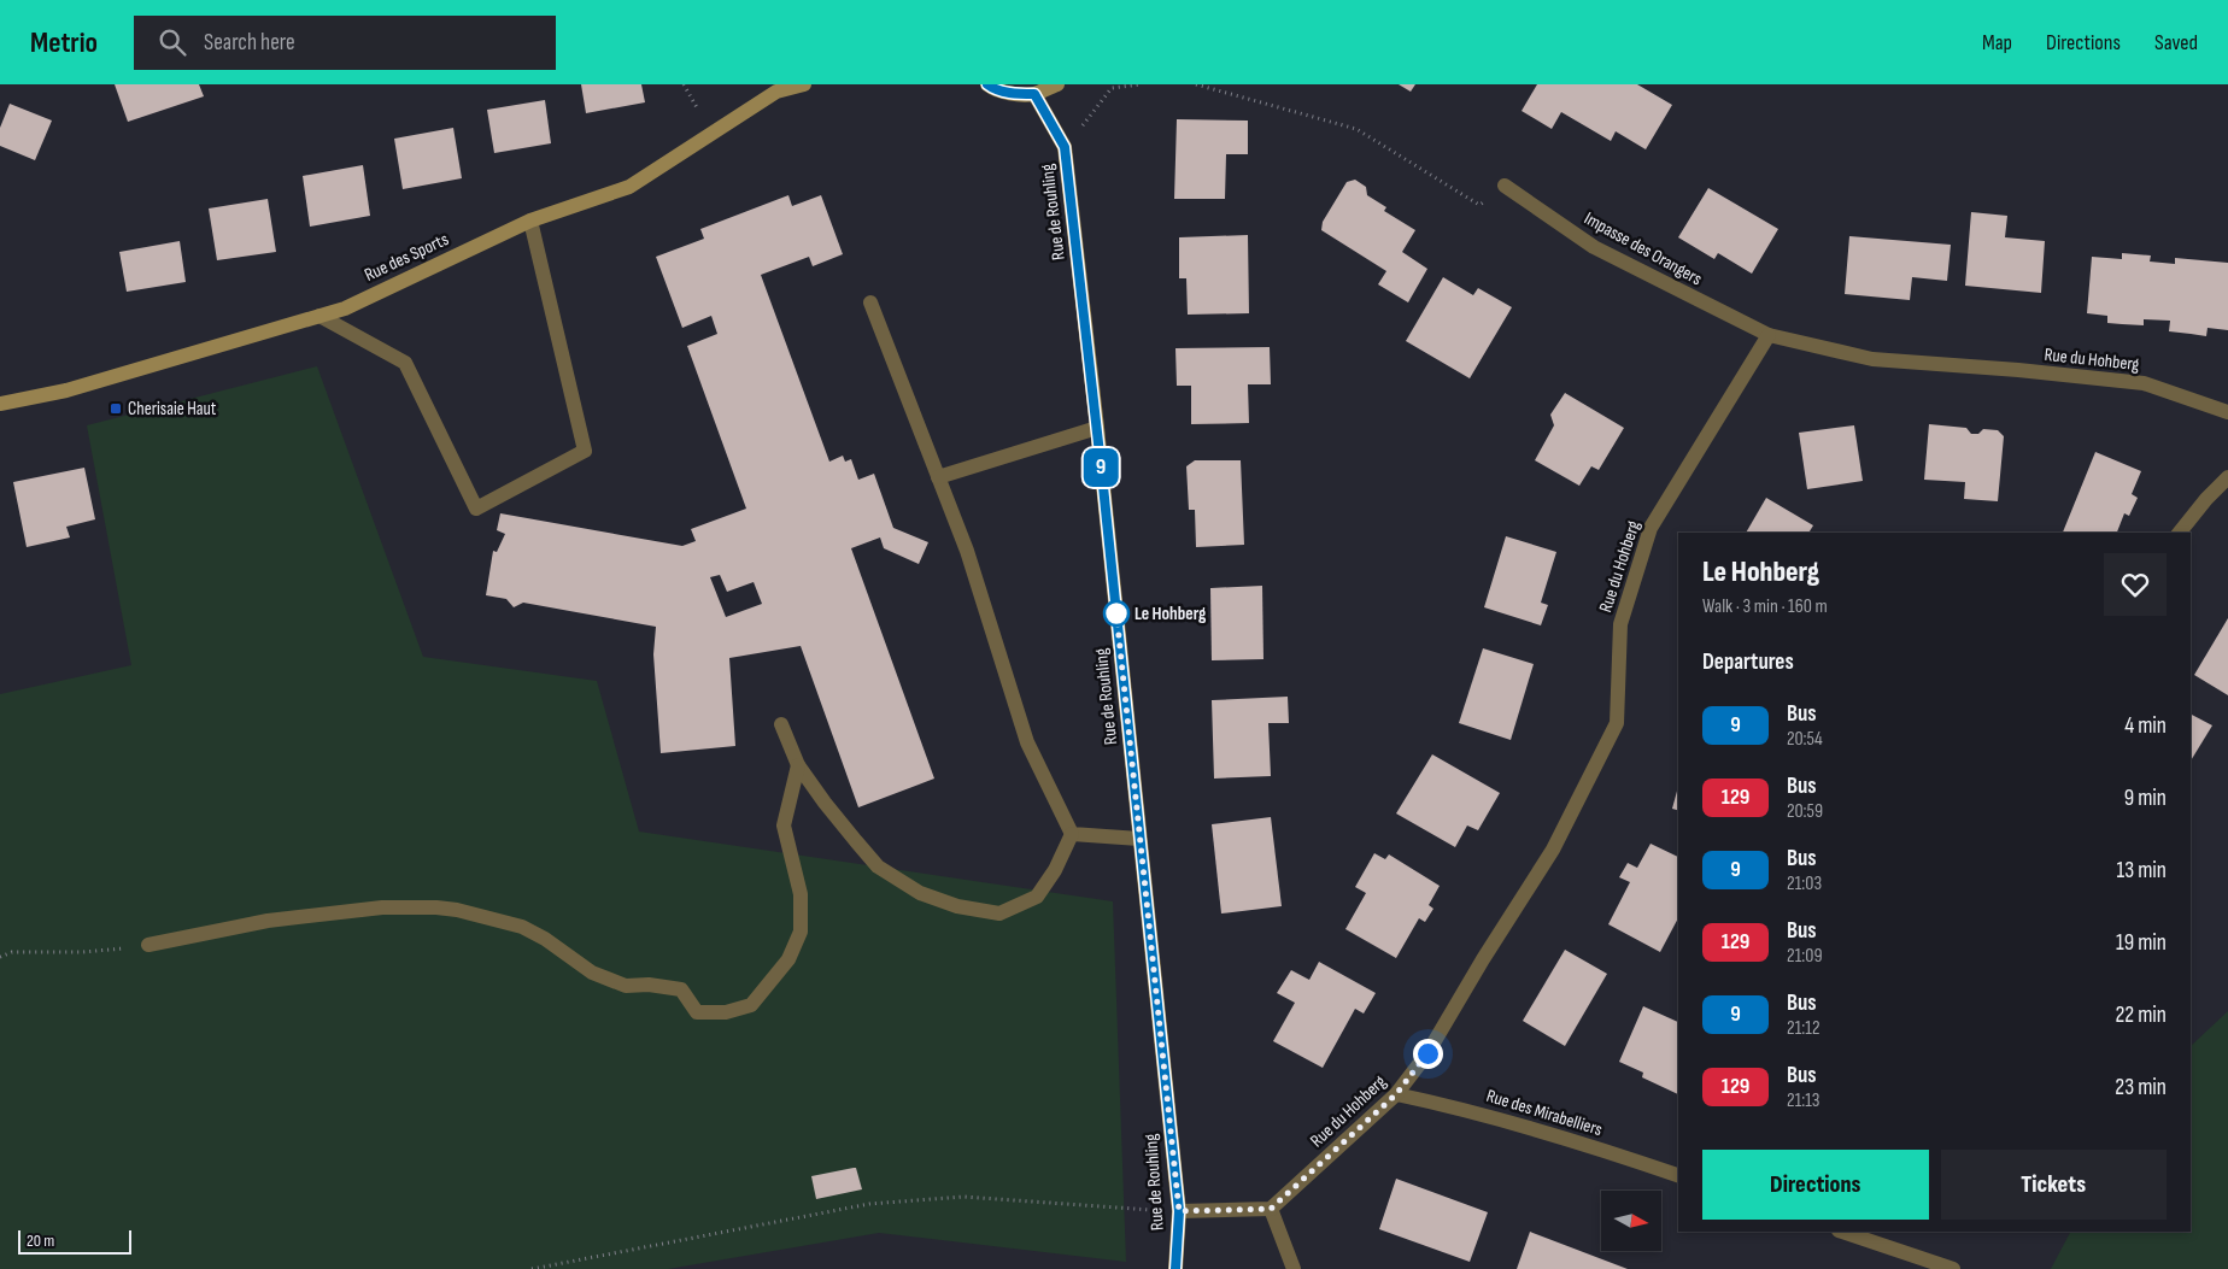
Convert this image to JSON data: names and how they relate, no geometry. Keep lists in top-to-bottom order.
{
  "streets": {
    "street": [
      "Rue de Rouhling",
      "Impasse des Orangers",
      "Rue des Sports",
      "Rue du Hohberg",
      "Rue des Mirabelliers"
    ]
  },
  "crossings": [
    ["Impasse des Orangers", "Rue du Hohberg"],
    ["Rue du Hohberg", "Rue des Mirabelliers"]
  ],
  "places": {
    "transit": ["Cherisaie Haut"],
    "other": ["Le Hohberg"]
  },
  "lines": ["bus line 9"],
  "scale_bar": "20 m",
  "north": "right",
  "page": {
    "header": "Metrio",
    "search": "Search here",
    "nav": ["Map", "Directions", "Saved"],
    "on_map": "9",
    "heading": [
      ["Le Hohberg", "Walk · 3 min · 160 m"],
      "Departures"
    ],
    "list": [
      {
        "mark": "9",
        "name": "Bus",
        "note": "20:54",
        "value": "4 min"
      },
      {
        "mark": "129",
        "name": "Bus",
        "note": "20:59",
        "value": "9 min"
      },
      {
        "mark": "9",
        "name": "Bus",
        "note": "21:03",
        "value": "13 min"
      },
      {
        "mark": "129",
        "name": "Bus",
        "note": "21:09",
        "value": "19 min"
      },
      {
        "mark": "9",
        "name": "Bus",
        "note": "21:12",
        "value": "22 min"
      },
      {
        "mark": "129",
        "name": "Bus",
        "note": "21:13",
        "value": "23 min"
      }
    ],
    "buttons": ["Directions", "Tickets"],
    "scale": "20 m"
  }
}
